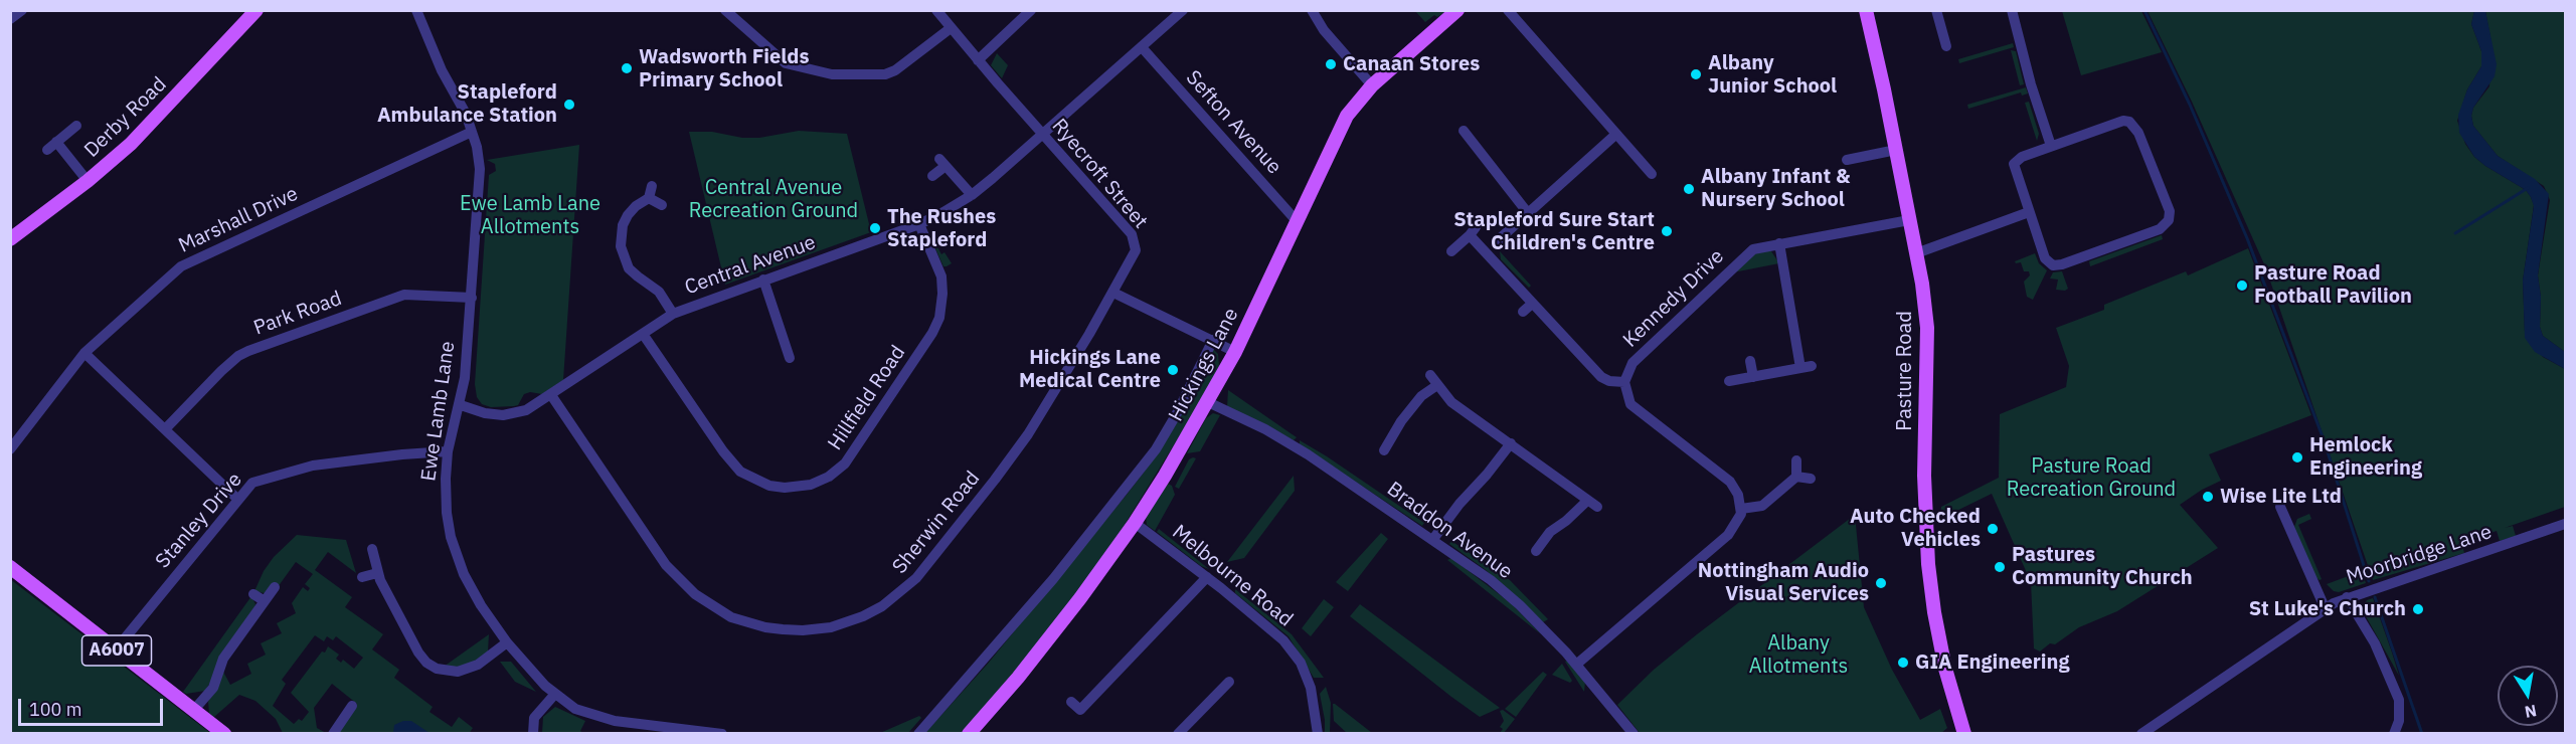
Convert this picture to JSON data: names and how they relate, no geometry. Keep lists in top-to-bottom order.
{
  "streets": {
    "main road": [
      "Derby Road",
      "Hickings Lane",
      "Pasture Road",
      "A6007"
    ],
    "street": [
      "Sefton Avenue",
      "Ryecroft Street",
      "Marshall Drive",
      "Central Avenue",
      "Kennedy Drive",
      "Park Road",
      "Hillfield Road",
      "Ewe Lamb Lane",
      "Stanley Drive",
      "Sherwin Road",
      "Braddon Avenue",
      "Moorbridge Lane",
      "Melbourne Road"
    ]
  },
  "crossings": [
    ["Sefton Avenue", "Central Avenue"],
    ["Sefton Avenue", "Hickings Lane"],
    ["Ryecroft Street", "Central Avenue"],
    ["Ryecroft Street", "Sherwin Road"],
    ["Marshall Drive", "Ewe Lamb Lane"],
    ["Central Avenue", "Hillfield Road"],
    ["Central Avenue", "Ewe Lamb Lane"],
    ["Central Avenue", "Sherwin Road"],
    ["Kennedy Drive", "Pasture Road"],
    ["Park Road", "Ewe Lamb Lane"],
    ["Hickings Lane", "Braddon Avenue"],
    ["Hickings Lane", "Melbourne Road"],
    ["Ewe Lamb Lane", "Stanley Drive"],
    ["Stanley Drive", "A6007"]
  ],
  "parks": [
    "Central Avenue Recreation Ground",
    "Ewe Lamb Lane Allotments",
    "Pasture Road Recreation Ground",
    "Albany Allotments"
  ],
  "places": [
    "Canaan Stores",
    "Wadsworth Fields Primary School",
    "Albany Junior School",
    "Stapleford Ambulance Station",
    "Albany Infant & Nursery School",
    "The Rushes Stapleford",
    "Stapleford Sure Start Children's Centre",
    "Pasture Road Football Pavilion",
    "Hickings Lane Medical Centre",
    "Hemlock Engineering",
    "Wise Lite Ltd",
    "Auto Checked Vehicles",
    "Pastures Community Church",
    "Nottingham Audio Visual Services",
    "St Luke's Church",
    "GIA Engineering"
  ],
  "scale_bar": "100 m",
  "north": "bottom"
}
